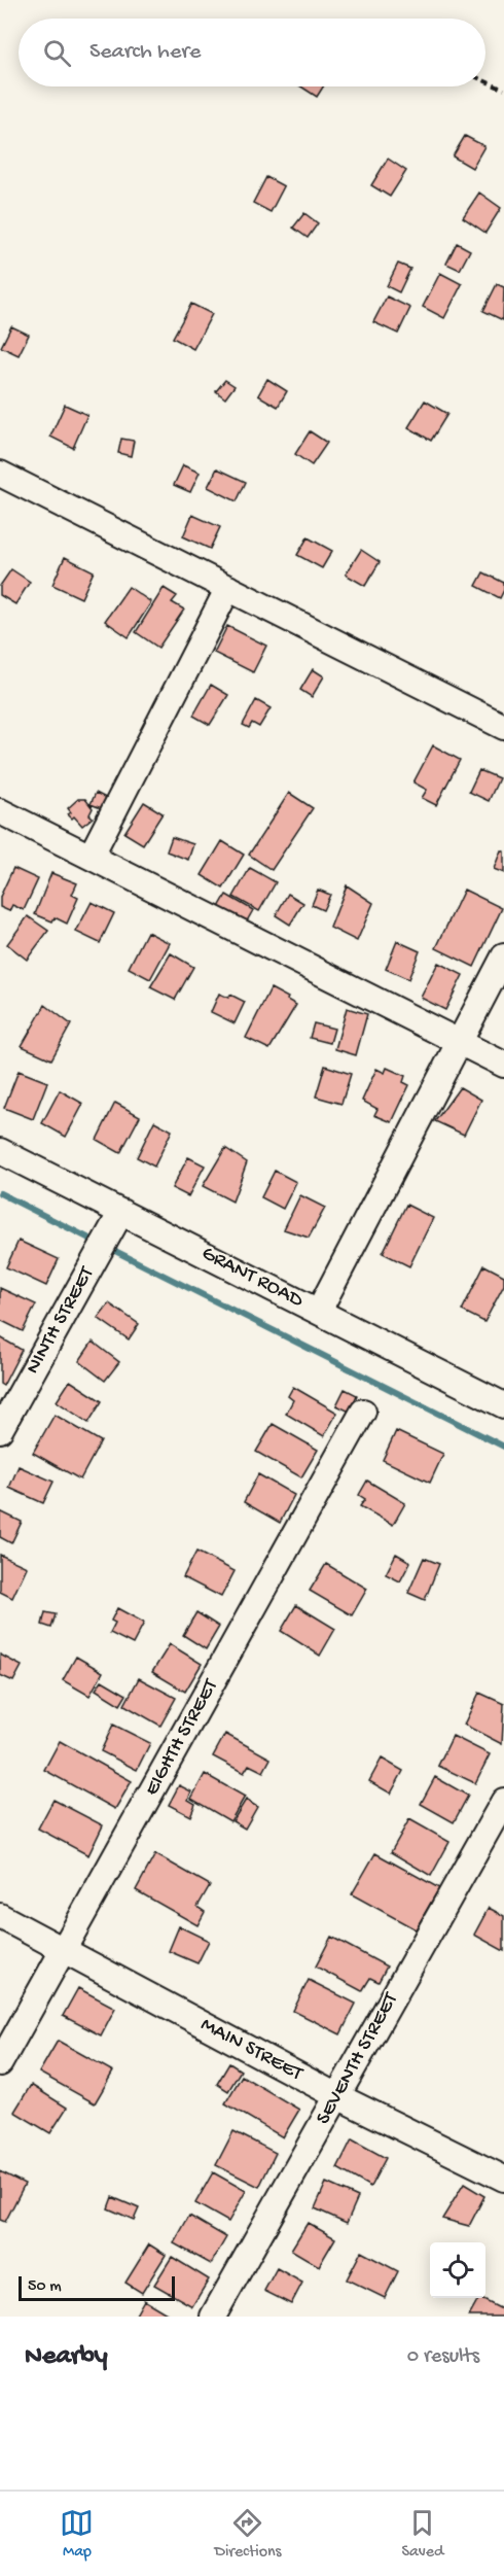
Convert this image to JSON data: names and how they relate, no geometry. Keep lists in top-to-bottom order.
{
  "streets": {
    "street": [
      "GRANT ROAD",
      "NINTH STREET",
      "EIGHTH STREET",
      "MAIN STREET",
      "SEVENTH STREET"
    ]
  },
  "crossings": [
    ["GRANT ROAD", "NINTH STREET"],
    ["EIGHTH STREET", "MAIN STREET"],
    ["MAIN STREET", "SEVENTH STREET"]
  ],
  "scale_bar": "50 m",
  "page": {
    "search": "Search here",
    "scale": "50 m",
    "heading": ["Nearby", "0 results"],
    "nav": ["Map", "Directions", "Saved"]
  }
}
